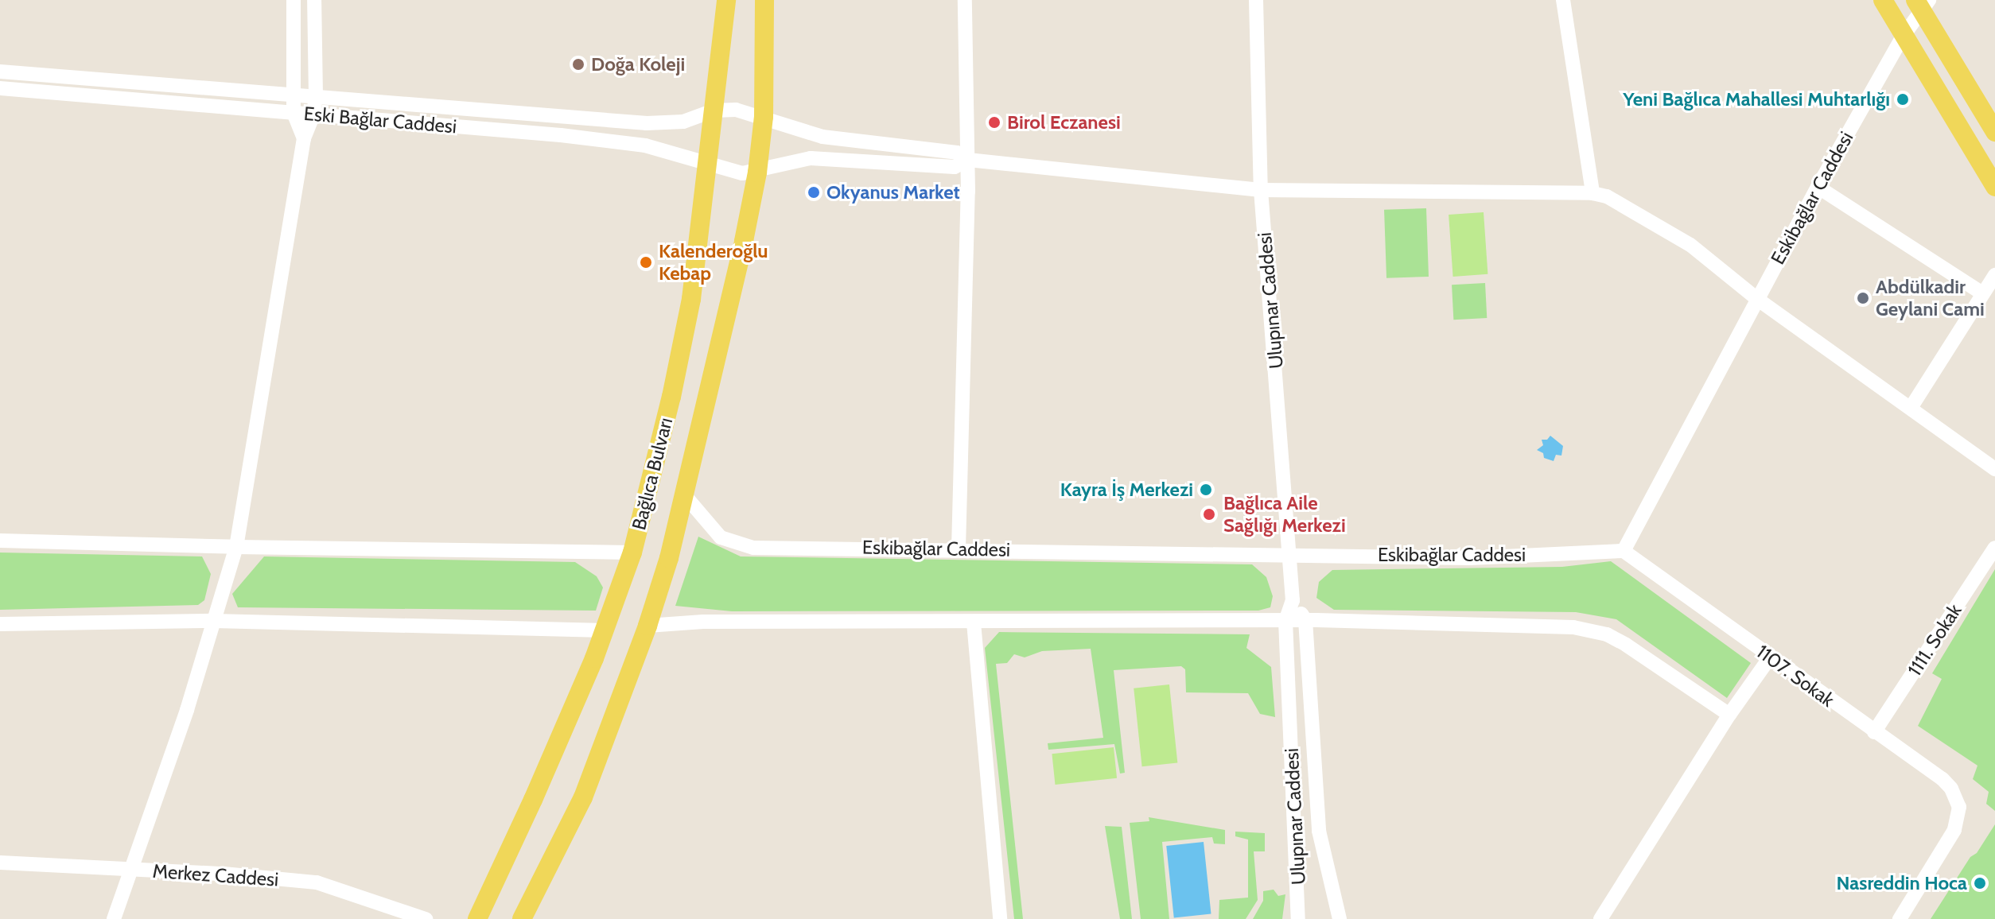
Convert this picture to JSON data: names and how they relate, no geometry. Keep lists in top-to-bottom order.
{
  "streets": {
    "main road": ["Bağlıca Bulvarı"],
    "street": [
      "Eski Bağlar Caddesi",
      "Eskibağlar Caddesi",
      "Ulupınar Caddesi",
      "1111. Sokak",
      "1107. Sokak",
      "Merkez Caddesi"
    ]
  },
  "crossings": [
    ["Eski Bağlar Caddesi", "Bağlıca Bulvarı"],
    ["Eskibağlar Caddesi", "Ulupınar Caddesi"],
    ["Eskibağlar Caddesi", "Bağlıca Bulvarı"],
    ["Eskibağlar Caddesi", "1107. Sokak"],
    ["1111. Sokak", "1107. Sokak"]
  ],
  "places": [
    "Doğa Koleji",
    "Yeni Bağlıca Mahallesi Muhtarlığı",
    "Birol Eczanesi",
    "Okyanus Market",
    "Kalenderoğlu Kebap",
    "Abdülkadir Geylani Cami",
    "Kayra İş Merkezi",
    "Bağlıca Aile Sağlığı Merkezi",
    "Nasreddin Hoca"
  ]
}
